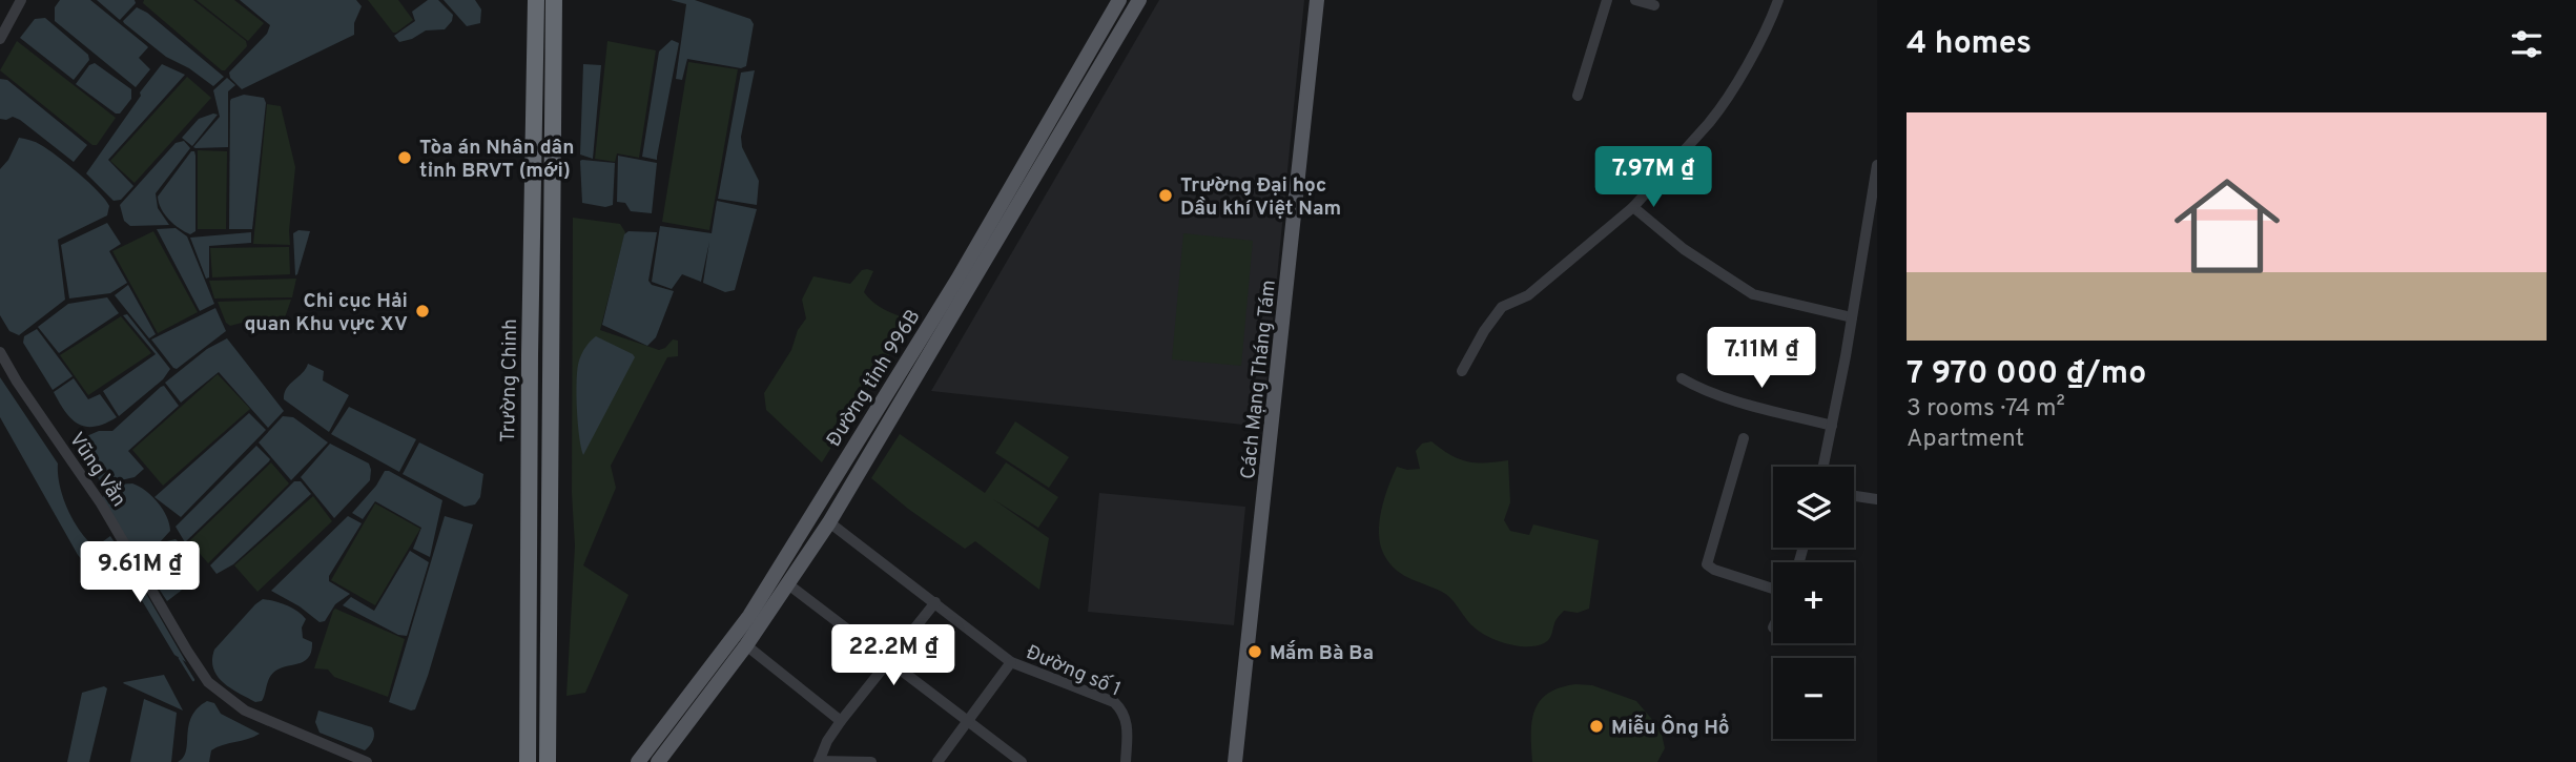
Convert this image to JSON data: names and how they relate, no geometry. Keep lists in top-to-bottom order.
{
  "streets": {
    "highway": ["Trường Chinh"],
    "main road": ["Đường tỉnh 996B", "Cách Mạng Tháng Tám"],
    "street": ["Vũng Vằn", "Đường số 1"]
  },
  "crossings": [
    ["Đường tỉnh 996B", "Đường số 1"]
  ],
  "places": [
    "Tòa án Nhân dân tỉnh BRVT (mới)",
    "Trường Đại học Dầu khí Việt Nam",
    "Chi cục Hải quan Khu vực XV",
    "Mắm Bà Ba",
    "Miễu Ông Hổ"
  ],
  "page": {
    "heading": "4 homes",
    "list": [
      {
        "name": "7 970 000 ₫/mo",
        "note": "3 rooms · 74 m² · Apartment"
      }
    ],
    "price": [
      "7.97M ₫",
      "7.11M ₫",
      "9.61M ₫",
      "22.2M ₫"
    ],
    "map_buttons": ["+", "−"]
  }
}
